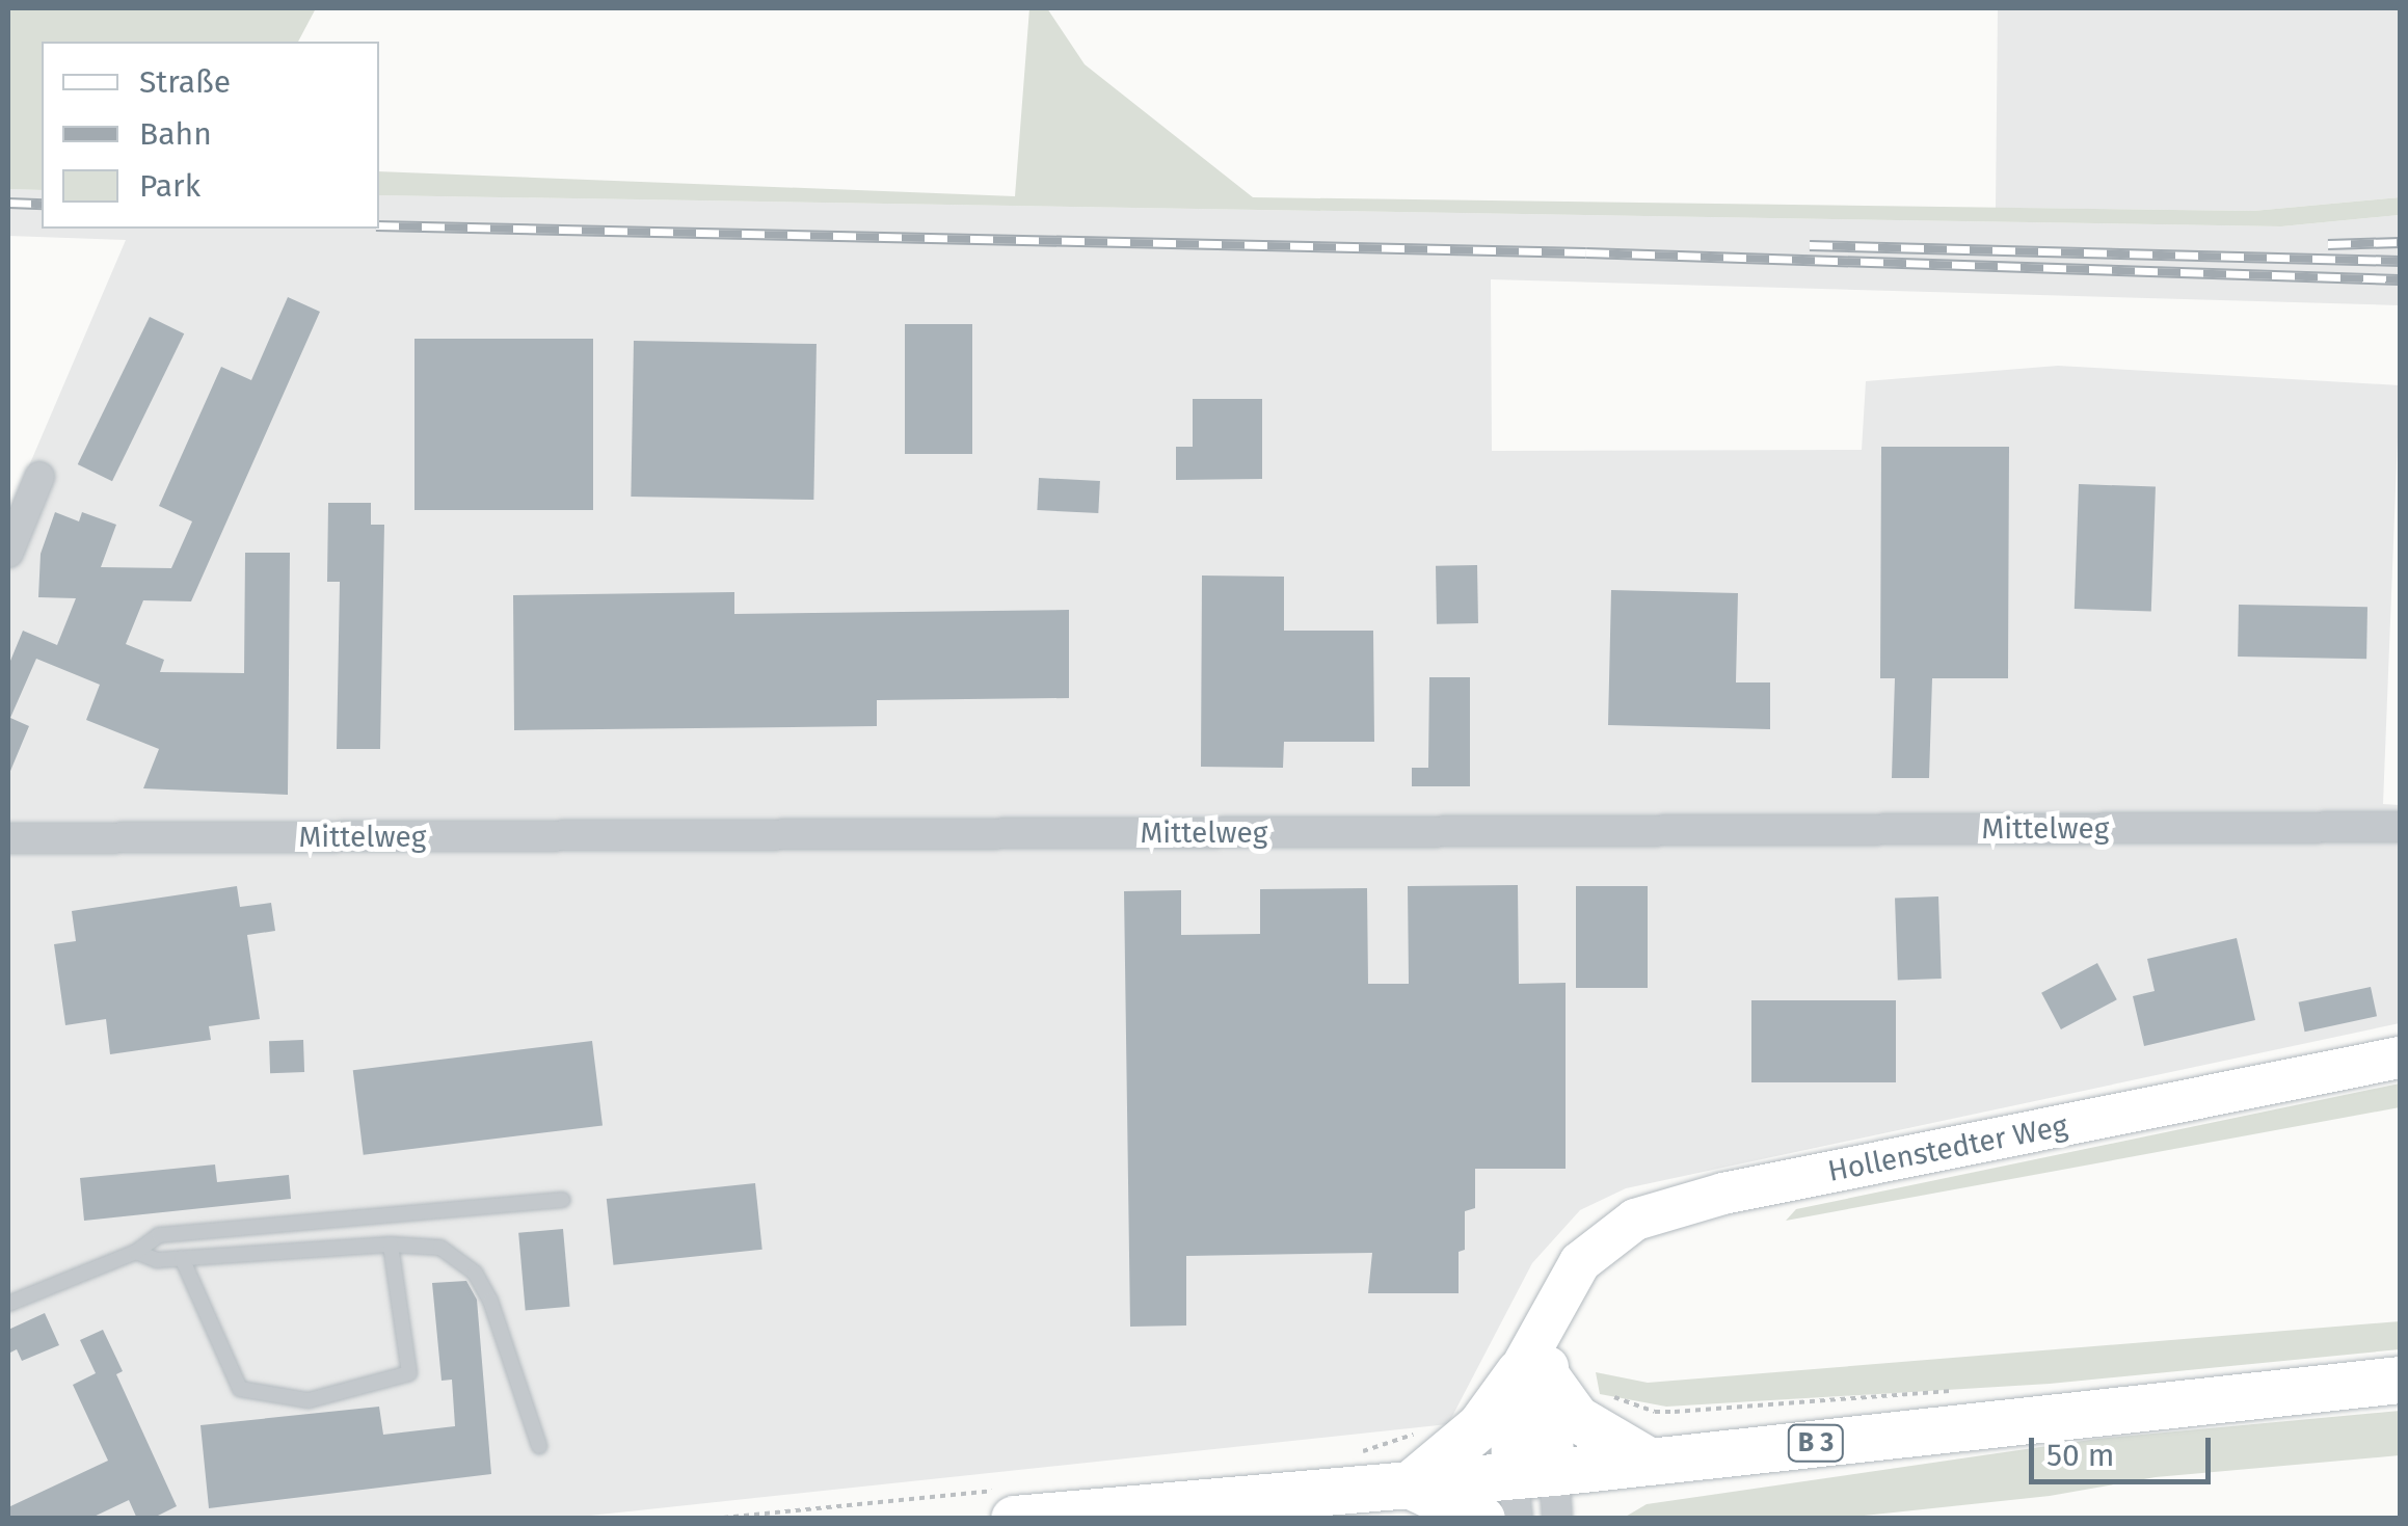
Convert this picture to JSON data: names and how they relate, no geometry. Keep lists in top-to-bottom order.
{
  "streets": {
    "main road": ["Hollenstedter Weg", "B 3"],
    "street": ["Mittelweg"]
  },
  "legend": ["Straße", "Bahn", "Park"],
  "scale_bar": "50 m"
}
